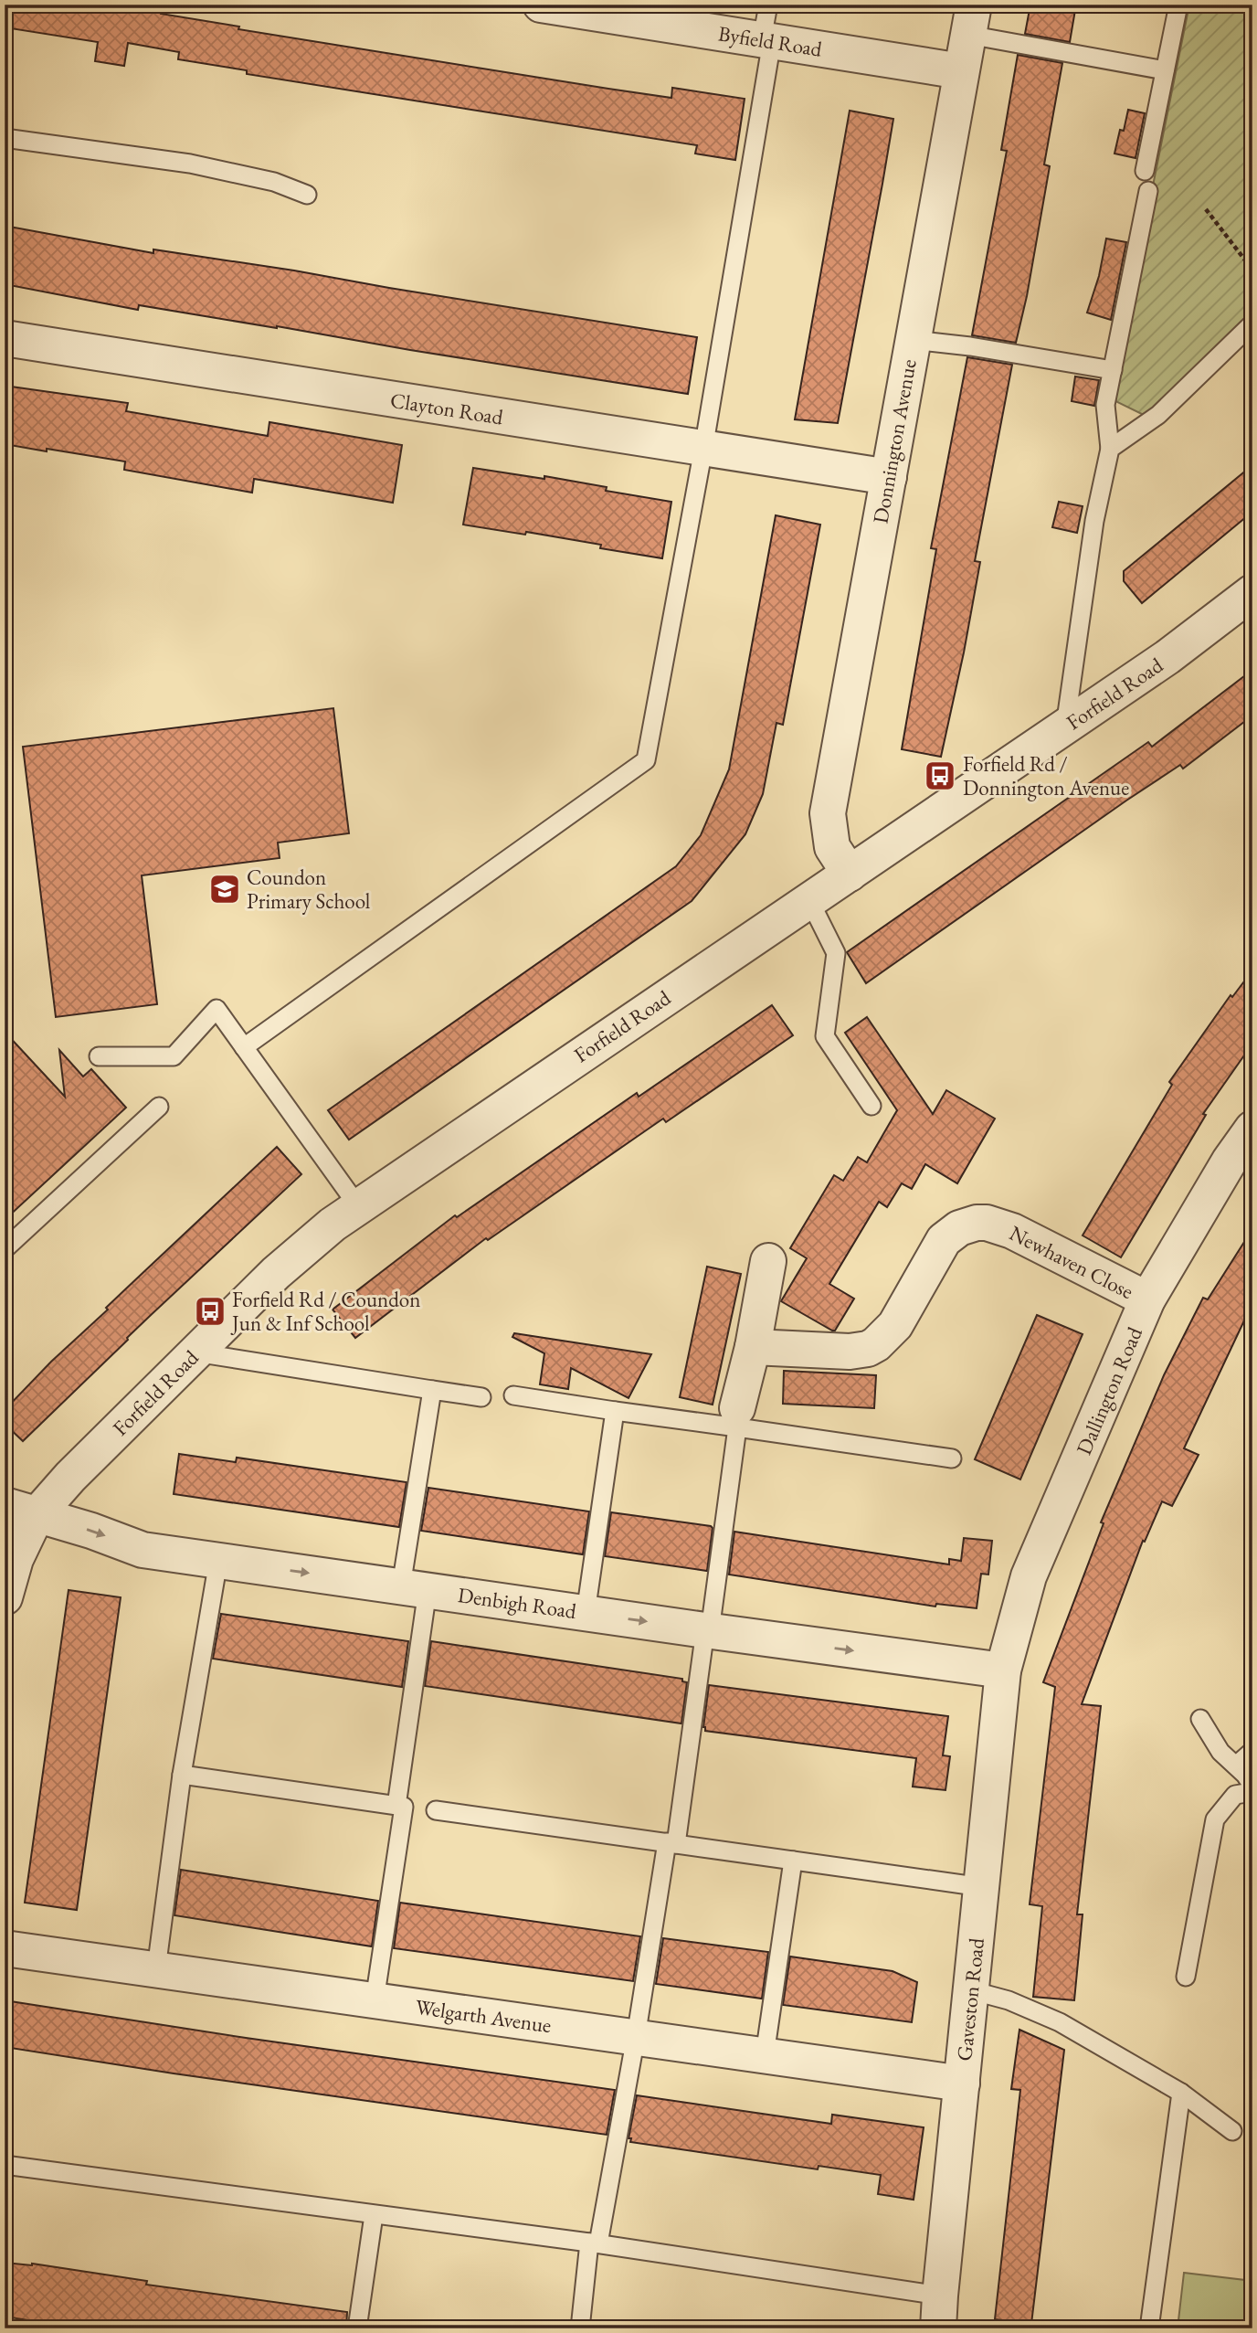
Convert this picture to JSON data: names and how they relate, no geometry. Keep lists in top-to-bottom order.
{
  "streets": {
    "street": [
      "Byfield Road",
      "Clayton Road",
      "Donnington Avenue",
      "Forfield Road",
      "Newhaven Close",
      "Dallington Road",
      "Denbigh Road",
      "Gaveston Road",
      "Welgarth Avenue"
    ]
  },
  "crossings": [
    ["Byfield Road", "Donnington Avenue"],
    ["Clayton Road", "Donnington Avenue"],
    ["Donnington Avenue", "Forfield Road"],
    ["Forfield Road", "Denbigh Road"],
    ["Newhaven Close", "Dallington Road"],
    ["Dallington Road", "Denbigh Road"],
    ["Dallington Road", "Gaveston Road"],
    ["Denbigh Road", "Gaveston Road"],
    ["Gaveston Road", "Welgarth Avenue"]
  ],
  "one_way": ["Denbigh Road"],
  "places": {
    "bus stop": ["Forfield Rd / Donnington Avenue", "Forfield Rd / Coundon Jun & Inf School"],
    "school or university": ["Coundon Primary School"]
  }
}
